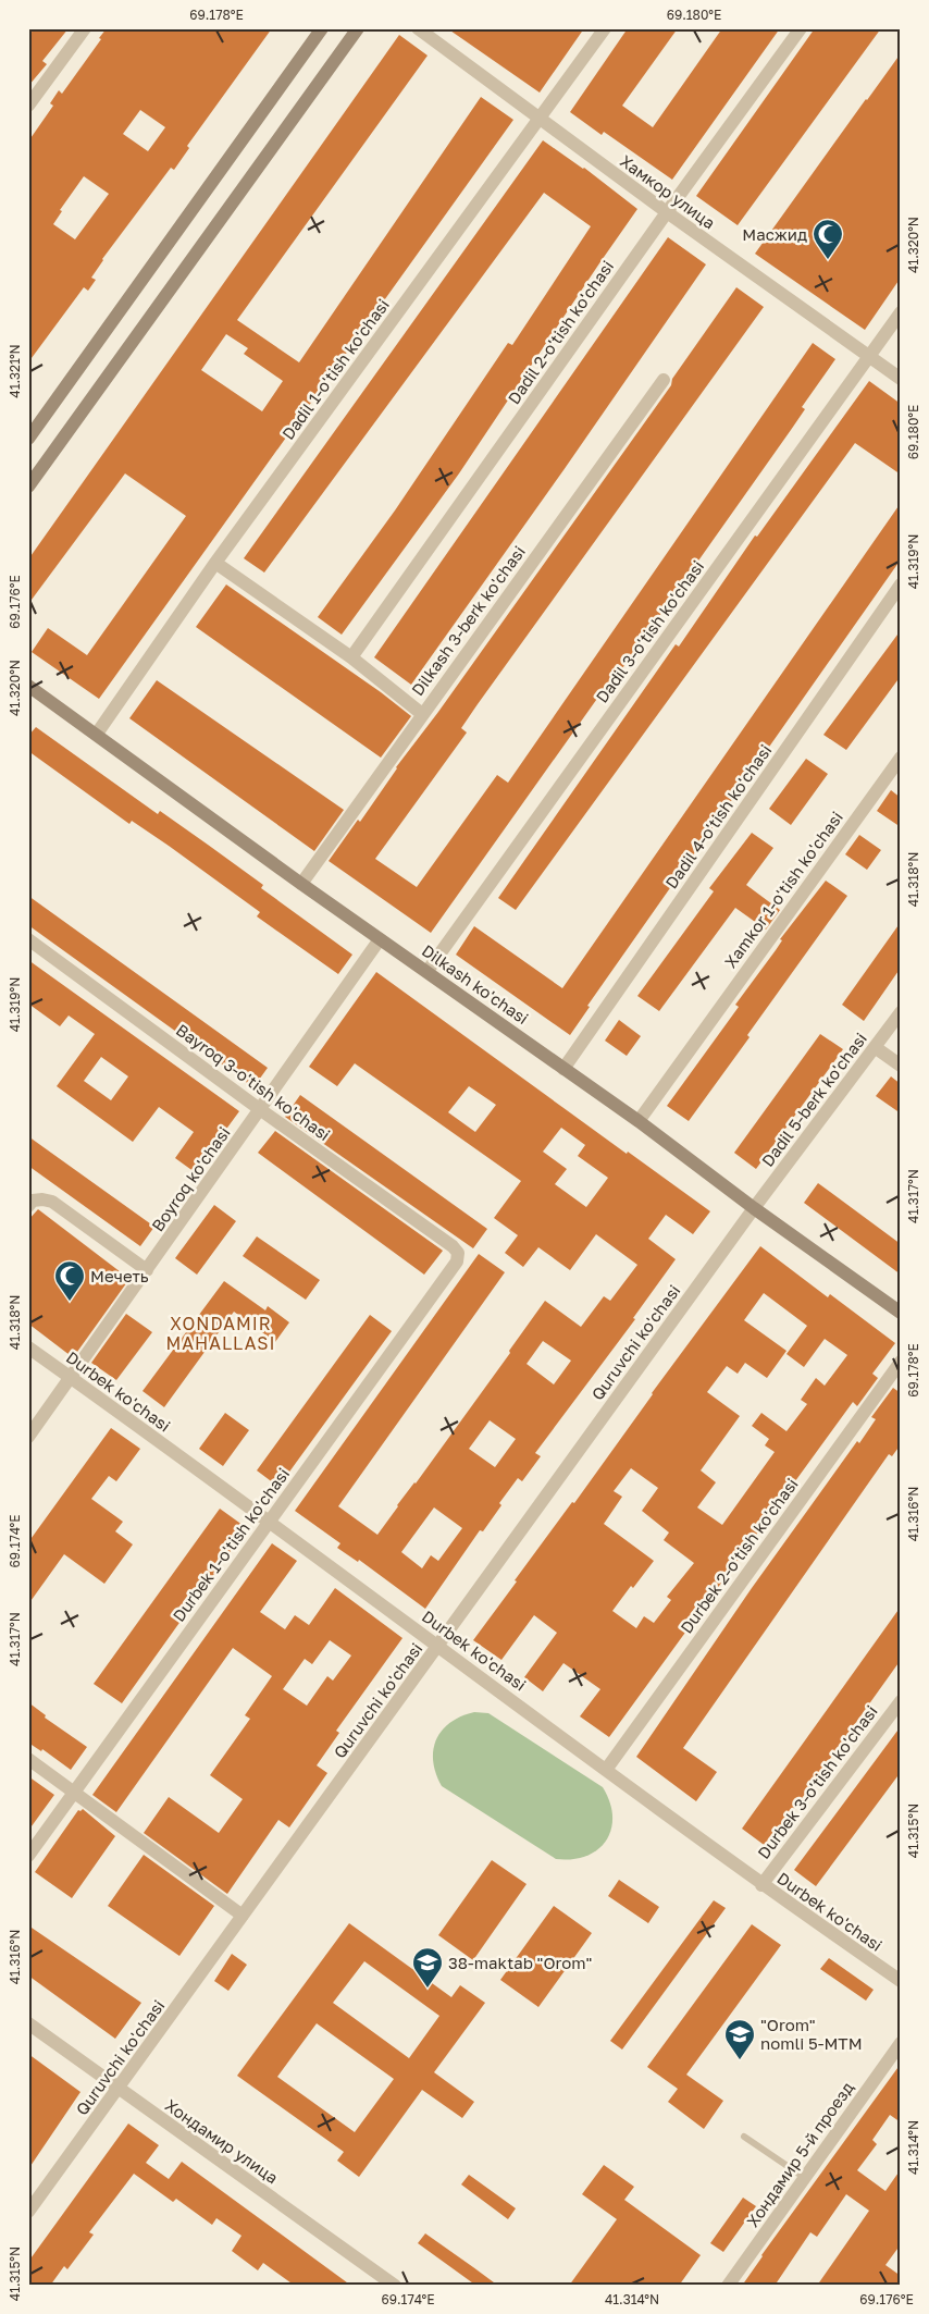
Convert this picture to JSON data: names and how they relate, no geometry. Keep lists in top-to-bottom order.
{
  "streets": {
    "street": [
      "Хамкор улица",
      "Dadil 2-o'tish ko'chasi",
      "Dadil 1-o'tish ko'chasi",
      "Dilkash 3-berk ko'chasi",
      "Dadil 3-o'tish ko'chasi",
      "Dadil 4-o'tish ko'chasi",
      "Xamkor 1-o'tish ko'chasi",
      "Dilkash ko'chasi",
      "Bayroq 3-o'tish ko'chasi",
      "Dadil 5-berk ko'chasi",
      "Boyroq ko'chasi",
      "Quruvchi ko'chasi",
      "Durbek ko'chasi",
      "Durbek 1-o'tish ko'chasi",
      "Durbek 2-o'tish ko'chasi",
      "Durbek 3-o'tish ko'chasi",
      "Хондамир улица",
      "Хондамир 5-й проезд"
    ]
  },
  "crossings": [
    ["Хамкор улица", "Dadil 2-o'tish ko'chasi"],
    ["Хамкор улица", "Dadil 1-o'tish ko'chasi"],
    ["Хамкор улица", "Dadil 3-o'tish ko'chasi"],
    ["Dadil 1-o'tish ko'chasi", "Dilkash ko'chasi"],
    ["Dilkash 3-berk ko'chasi", "Dilkash ko'chasi"],
    ["Dadil 3-o'tish ko'chasi", "Dilkash ko'chasi"],
    ["Dadil 4-o'tish ko'chasi", "Dilkash ko'chasi"],
    ["Xamkor 1-o'tish ko'chasi", "Dilkash ko'chasi"],
    ["Dilkash ko'chasi", "Dadil 5-berk ko'chasi"],
    ["Dilkash ko'chasi", "Boyroq ko'chasi"],
    ["Dilkash ko'chasi", "Quruvchi ko'chasi"],
    ["Bayroq 3-o'tish ko'chasi", "Boyroq ko'chasi"],
    ["Bayroq 3-o'tish ko'chasi", "Durbek 1-o'tish ko'chasi"],
    ["Dadil 5-berk ko'chasi", "Quruvchi ko'chasi"],
    ["Boyroq ko'chasi", "Durbek ko'chasi"],
    ["Quruvchi ko'chasi", "Durbek ko'chasi"],
    ["Quruvchi ko'chasi", "Хондамир улица"],
    ["Durbek ko'chasi", "Durbek 1-o'tish ko'chasi"],
    ["Durbek ko'chasi", "Durbek 2-o'tish ko'chasi"],
    ["Durbek ko'chasi", "Durbek 3-o'tish ko'chasi"]
  ],
  "districts": ["XONDAMIR MAHALLASI"],
  "places": {
    "mosque": ["Масжид", "Мечеть"],
    "school or university": ["38-maktab \"Orom\"", "\"Orom\" nomli 5-MTM"]
  },
  "coordinates": [
    "69.178°E",
    "69.180°E",
    "41.320°N",
    "41.321°N",
    "41.319°N",
    "69.176°E",
    "41.318°N",
    "41.317°N",
    "41.316°N",
    "69.174°E",
    "41.315°N",
    "41.314°N"
  ]
}
